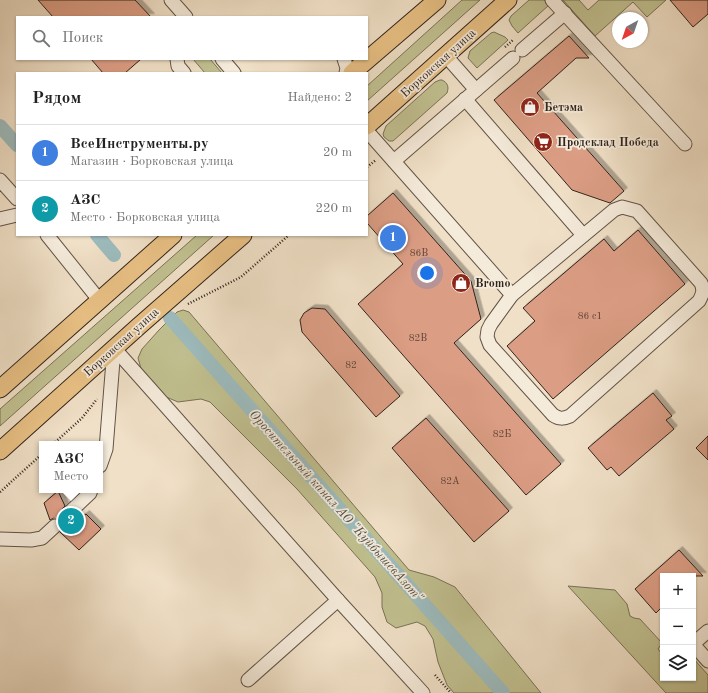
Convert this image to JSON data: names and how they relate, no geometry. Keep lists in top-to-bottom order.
{
  "streets": {
    "main road": ["Борковская улица"]
  },
  "water": ["Оросительный канал АО \"КуйбышевАзот\""],
  "places": {
    "shop": ["Бетэма", "Bromo"],
    "supermarket": ["Продсклад Победа"]
  },
  "house_numbers": [
    "86В",
    "86 c1",
    "82В",
    "82",
    "82Б",
    "82А"
  ],
  "north": "bottom left",
  "page": {
    "search": "Поиск",
    "heading": ["Рядом", "Найдено: 2"],
    "list": [
      {
        "mark": "1",
        "name": "ВсеИнструменты.ру",
        "note": "Магазин · Борковская улица",
        "value": "20 m"
      },
      {
        "mark": "2",
        "name": "АЗС",
        "note": "Место · Борковская улица",
        "value": "220 m"
      }
    ],
    "pins": ["1", "2"],
    "popup": ["АЗС", "Место"],
    "map_buttons": ["+", "−"]
  }
}
